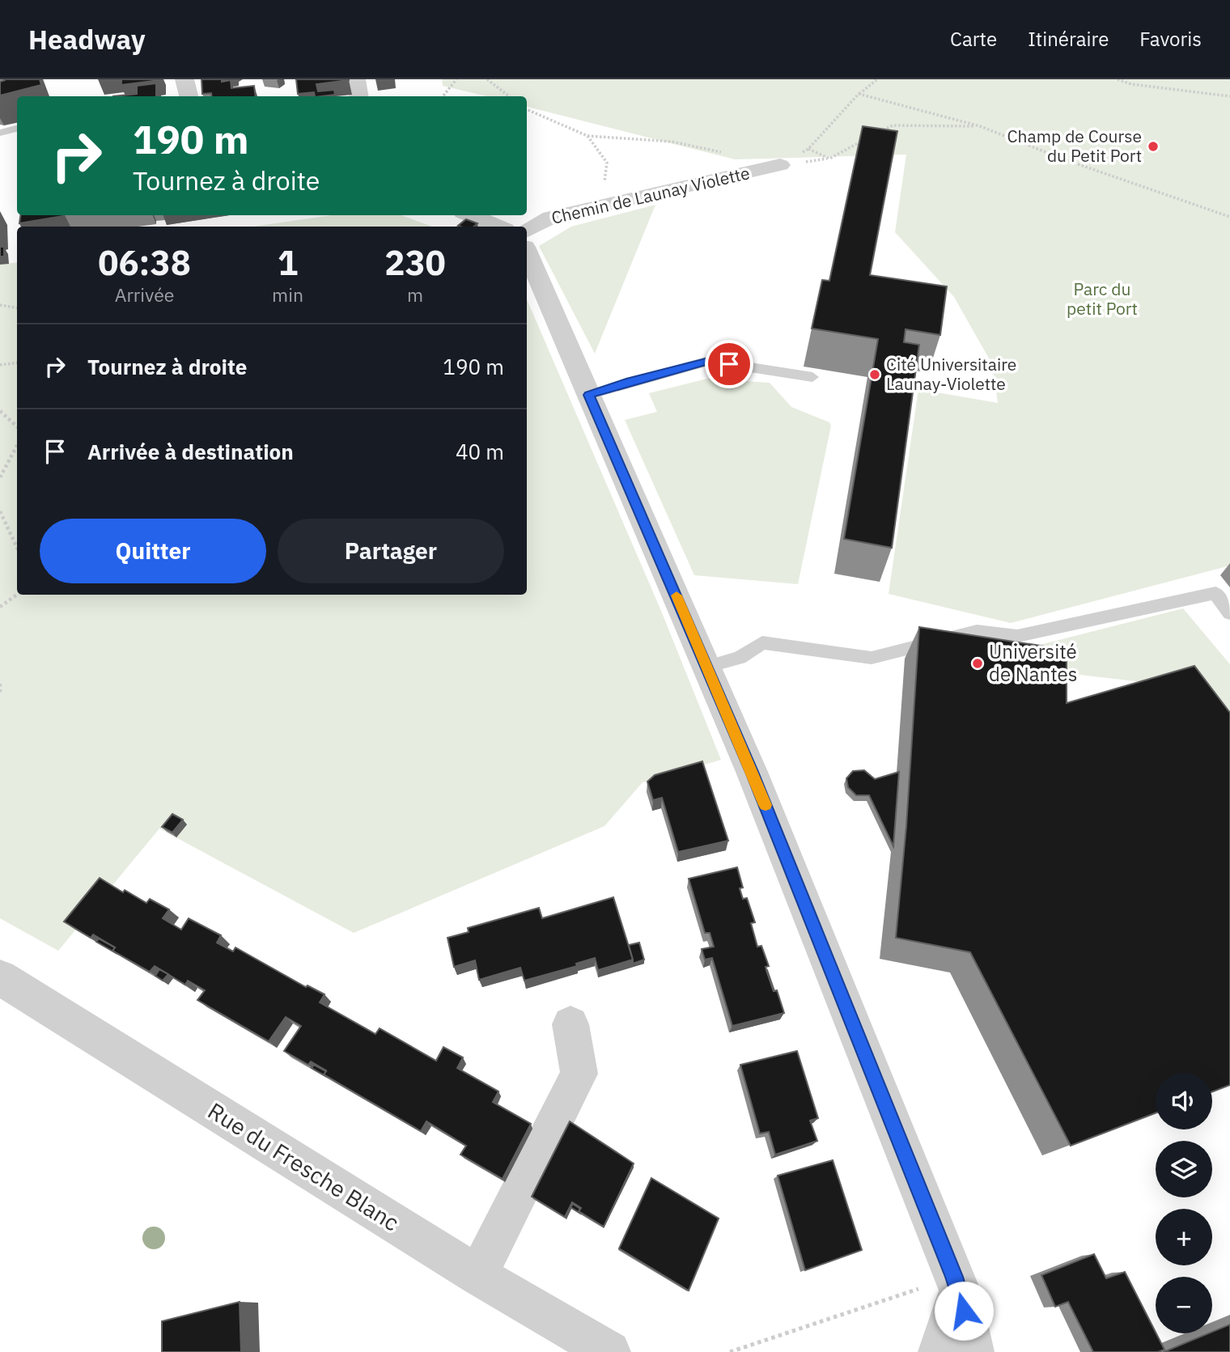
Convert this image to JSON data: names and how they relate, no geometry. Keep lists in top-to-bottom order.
{
  "streets": {
    "street": ["Chemin de Launay Violette", "Rue du Fresche Blanc"]
  },
  "parks": ["Parc du petit Port"],
  "places": ["Champ de Course du Petit Port", "Cité Universitaire Launay-Violette", "Université de Nantes"],
  "page": {
    "header": "Headway",
    "nav": ["Carte", "Itinéraire", "Favoris"],
    "turn": ["190 m", "Tournez à droite"],
    "eta": [
      "06:38",
      "Arrivée",
      "1",
      "min",
      "230",
      "m"
    ],
    "list": [
      {
        "name": "Tournez à droite",
        "value": "190 m"
      },
      {
        "name": "Arrivée à destination",
        "value": "40 m"
      }
    ],
    "buttons": ["Quitter", "Partager"],
    "map_buttons": ["+", "−"]
  }
}
